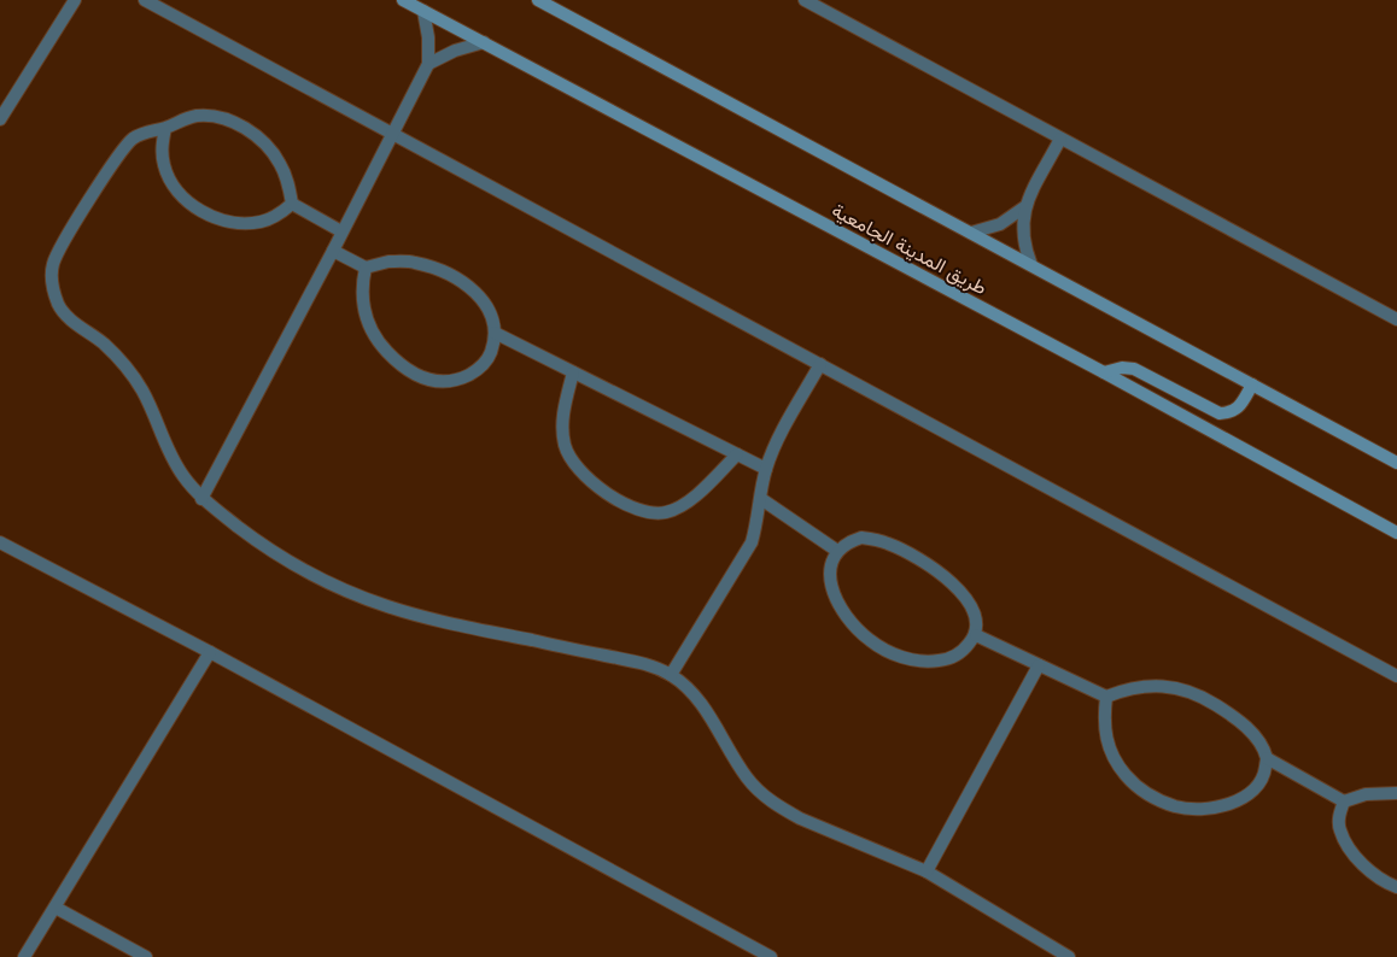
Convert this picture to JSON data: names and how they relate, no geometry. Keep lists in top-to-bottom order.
{
  "streets": {
    "main road": ["طريق المدينة الجامعية"]
  }
}
